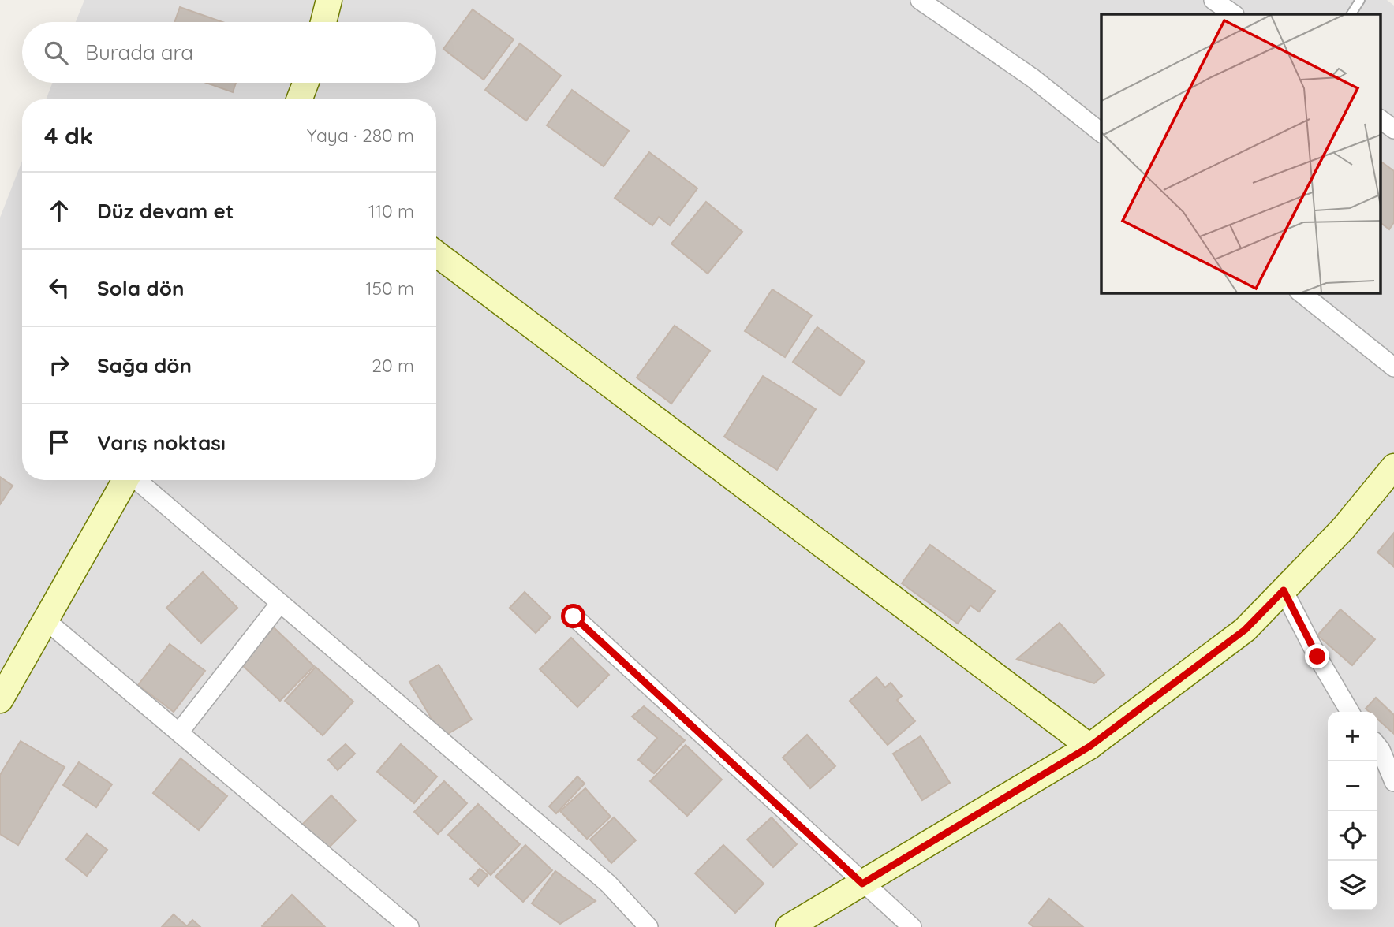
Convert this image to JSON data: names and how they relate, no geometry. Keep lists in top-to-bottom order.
{
  "page": {
    "search": "Burada ara",
    "heading": ["4 dk", "Yaya · 280 m"],
    "list": [
      ["Düz devam et", "110 m"],
      ["Sola dön", "150 m"],
      ["Sağa dön", "20 m"],
      "Varış noktası"
    ],
    "map_buttons": ["+", "−"]
  }
}
